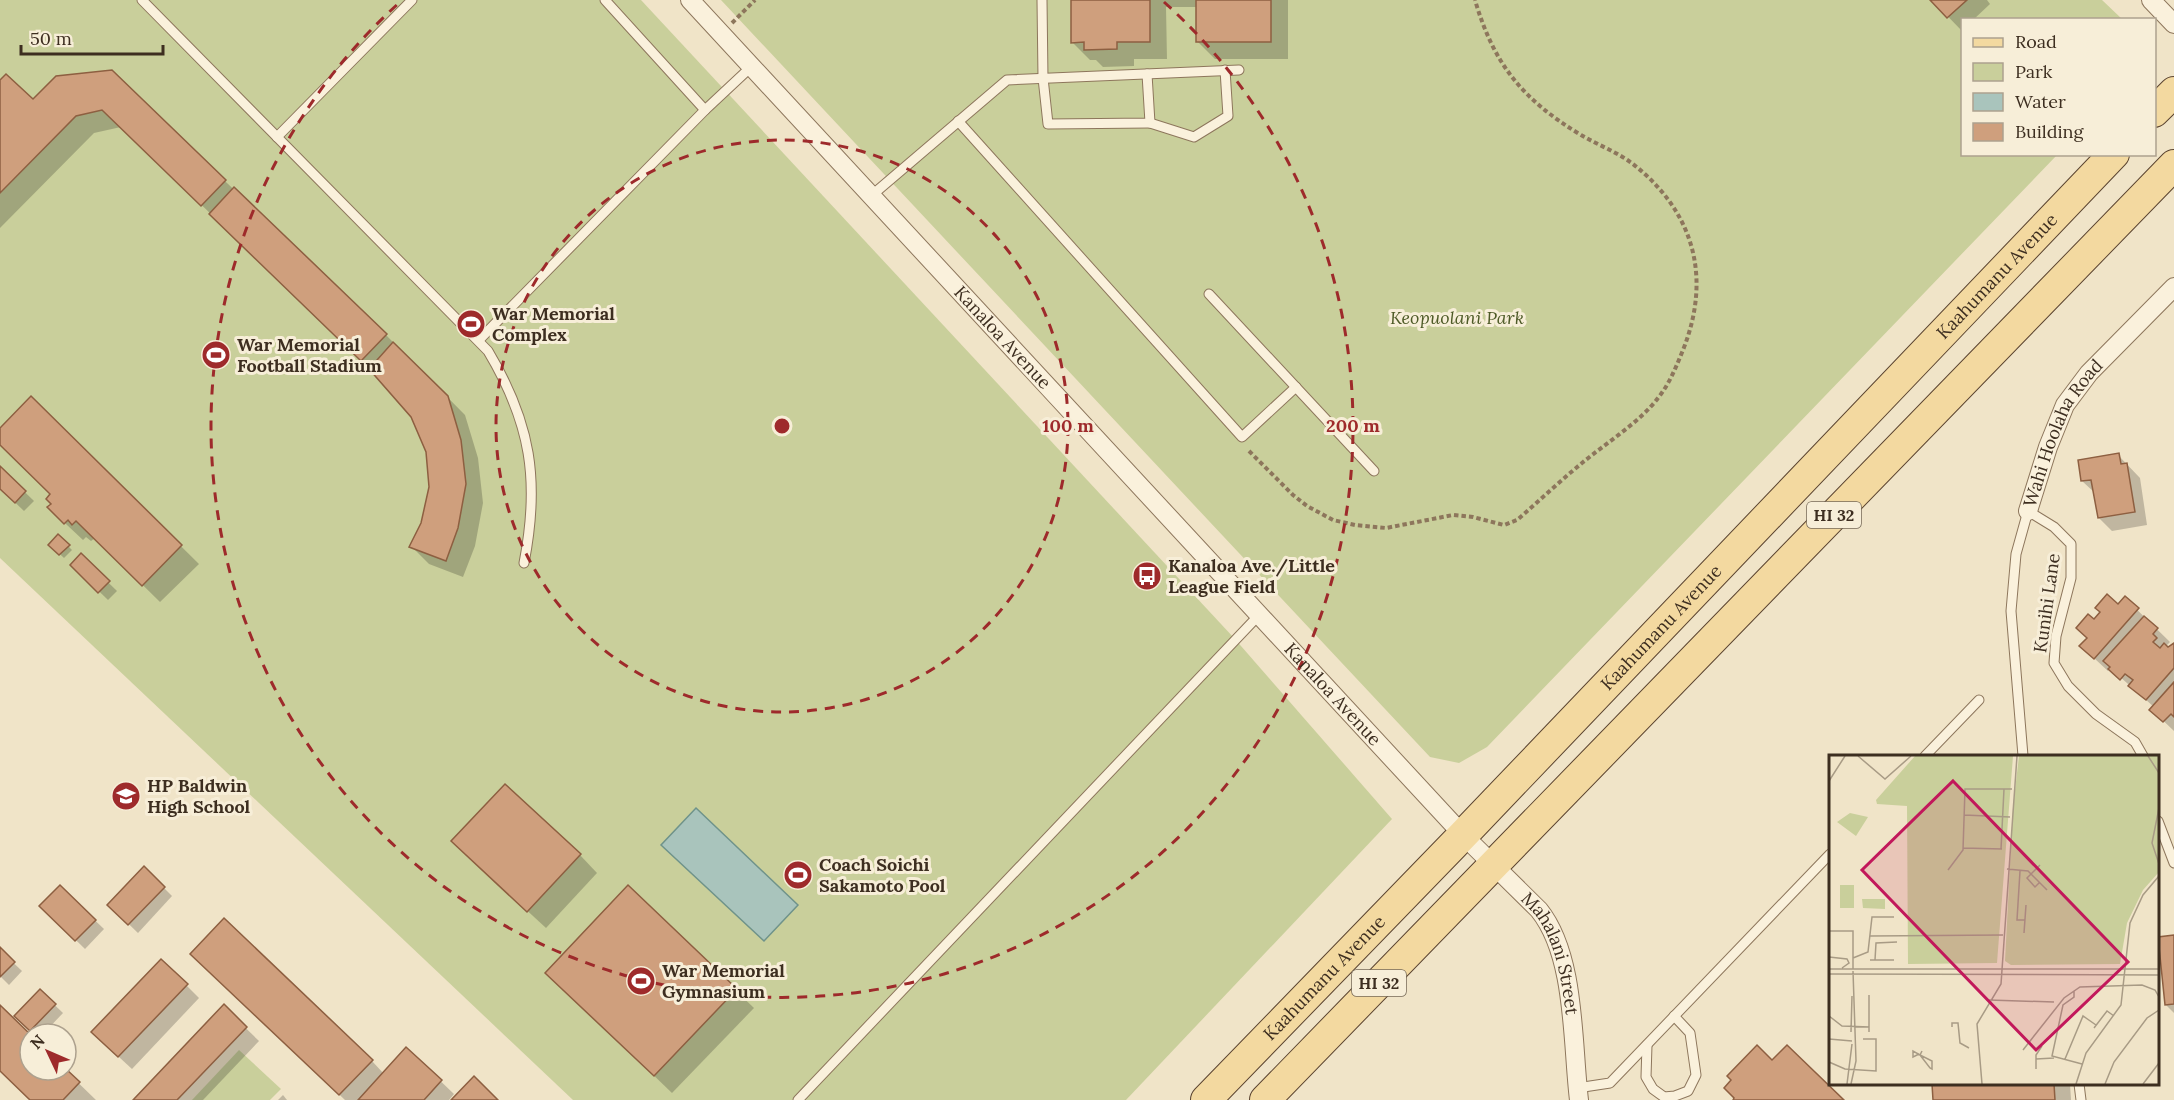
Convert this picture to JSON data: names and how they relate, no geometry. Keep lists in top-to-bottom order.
{
  "streets": {
    "main road": ["Kaahumanu Avenue", "HI 32"],
    "street": ["Kanaloa Avenue", "Wahi Hoolaha Road", "Mahalani Street"],
    "lane": ["Kunihi Lane"]
  },
  "crossings": [
    ["Kaahumanu Avenue", "Kanaloa Avenue"],
    ["Kaahumanu Avenue", "Mahalani Street"],
    ["Kanaloa Avenue", "Mahalani Street"],
    ["Wahi Hoolaha Road", "Kunihi Lane"],
    ["HI 32", "Mahalani Street"]
  ],
  "parks": ["Keopuolani Park"],
  "places": {
    "sports": [
      "War Memorial Complex",
      "War Memorial Football Stadium",
      "Coach Soichi Sakamoto Pool",
      "War Memorial Gymnasium"
    ],
    "bus stop": ["Kanaloa Ave./Little League Field"],
    "school or university": ["HP Baldwin High School"]
  },
  "legend": [
    "Road",
    "Park",
    "Water",
    "Building"
  ],
  "scale_bar": "50 m",
  "north": "top left",
  "rings": ["100 m", "200 m"]
}
